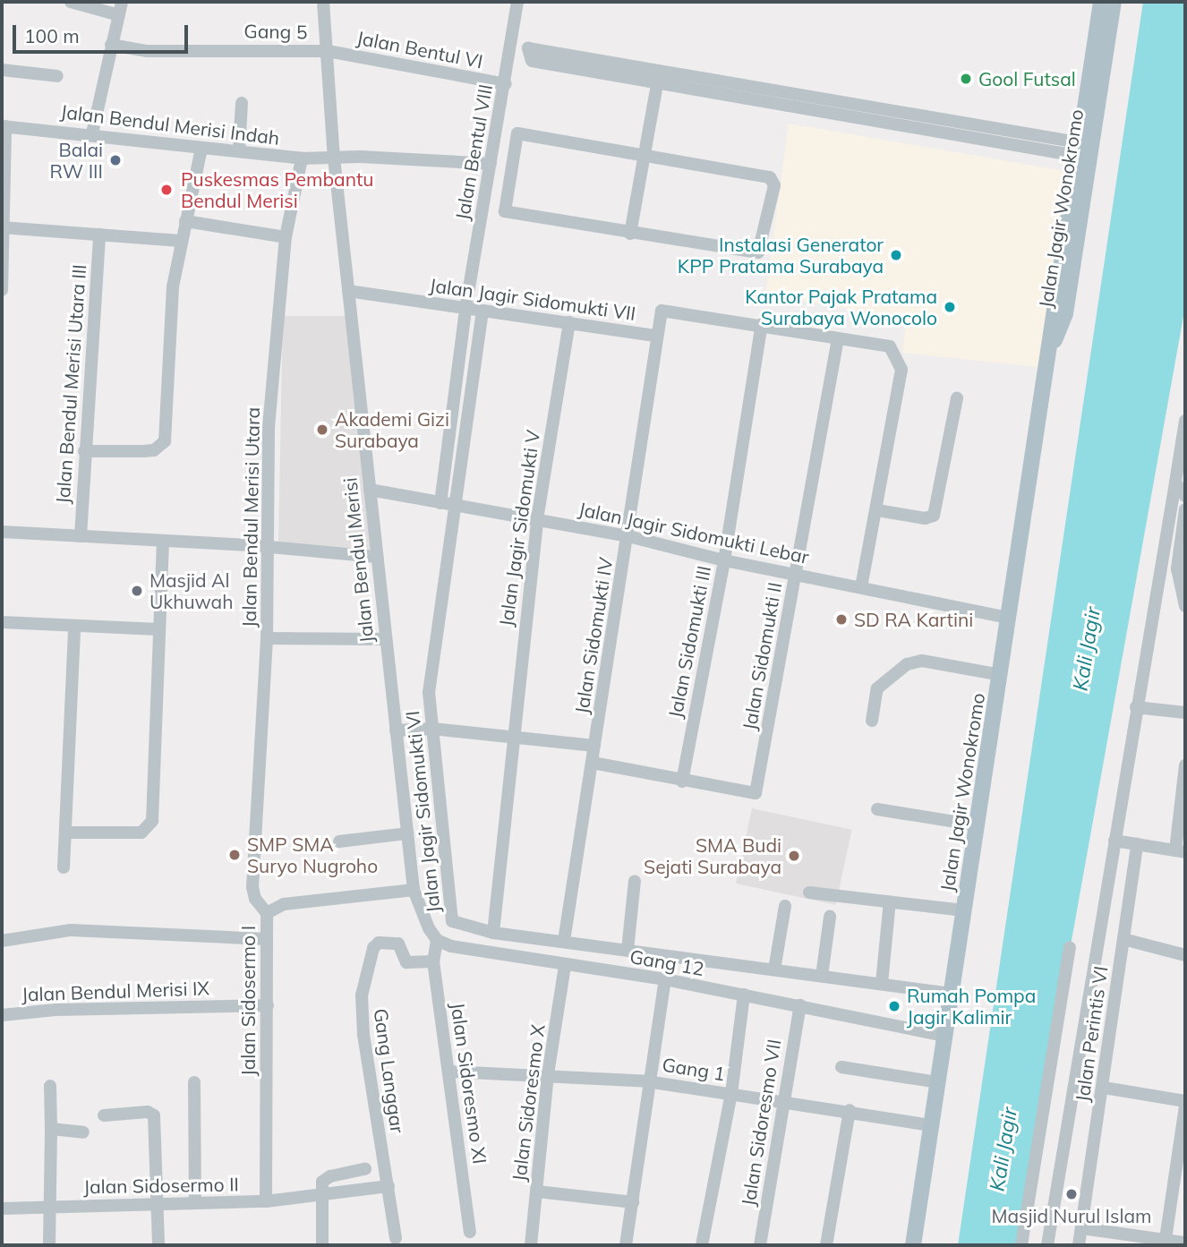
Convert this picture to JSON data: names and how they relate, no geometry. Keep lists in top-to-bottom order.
{
  "streets": {
    "main road": ["Jalan Jagir Wonokromo"],
    "street": [
      "Gang 5",
      "Jalan Bentul VI",
      "Jalan Bendul Merisi Indah",
      "Jalan Bentul VIII",
      "Jalan Jagir Sidomukti VII",
      "Jalan Bendul Merisi Utara III",
      "Jalan Bendul Merisi Utara",
      "Jalan Jagir Sidomukti V",
      "Jalan Jagir Sidomukti Lebar",
      "Jalan Bendul Merisi",
      "Jalan Sidomukti IV",
      "Jalan Sidomukti III",
      "Jalan Sidomukti II",
      "Jalan Jagir Sidomukti VI",
      "Gang 12",
      "Jalan Bendul Merisi IX",
      "Jalan Sidosermo I",
      "Jalan Perintis VI",
      "Gang 1",
      "Gang Langgar",
      "Jalan Sidoresmo XI",
      "Jalan Sidoresmo X",
      "Jalan Sidoresmo VII",
      "Jalan Sidosermo II"
    ]
  },
  "crossings": [
    ["Gang 5", "Jalan Bentul VI"],
    ["Gang 5", "Jalan Bendul Merisi"],
    ["Jalan Bentul VI", "Jalan Bentul VIII"],
    ["Jalan Bentul VI", "Jalan Bendul Merisi"],
    ["Jalan Bendul Merisi Indah", "Jalan Bentul VIII"],
    ["Jalan Bendul Merisi Indah", "Jalan Bendul Merisi Utara"],
    ["Jalan Bendul Merisi Indah", "Jalan Bendul Merisi"],
    ["Jalan Bentul VIII", "Jalan Jagir Sidomukti VII"],
    ["Jalan Bentul VIII", "Jalan Jagir Sidomukti Lebar"],
    ["Jalan Bentul VIII", "Jalan Jagir Sidomukti VI"],
    ["Jalan Jagir Wonokromo", "Jalan Jagir Sidomukti Lebar"],
    ["Jalan Jagir Wonokromo", "Jalan Jagir Sidomukti VI"],
    ["Jalan Jagir Wonokromo", "Gang 12"],
    ["Jalan Jagir Wonokromo", "Gang 1"],
    ["Jalan Jagir Sidomukti VII", "Jalan Jagir Sidomukti V"],
    ["Jalan Jagir Sidomukti VII", "Jalan Bendul Merisi"],
    ["Jalan Jagir Sidomukti VII", "Jalan Sidomukti IV"],
    ["Jalan Jagir Sidomukti VII", "Jalan Sidomukti III"],
    ["Jalan Jagir Sidomukti VII", "Jalan Sidomukti II"],
    ["Jalan Bendul Merisi Utara", "Jalan Sidosermo I"],
    ["Jalan Jagir Sidomukti V", "Jalan Jagir Sidomukti Lebar"],
    ["Jalan Jagir Sidomukti V", "Jalan Jagir Sidomukti VI"],
    ["Jalan Jagir Sidomukti Lebar", "Jalan Bendul Merisi"],
    ["Jalan Jagir Sidomukti Lebar", "Jalan Sidomukti IV"],
    ["Jalan Jagir Sidomukti Lebar", "Jalan Sidomukti III"],
    ["Jalan Jagir Sidomukti Lebar", "Jalan Sidomukti II"],
    ["Jalan Jagir Sidomukti Lebar", "Jalan Jagir Sidomukti VI"],
    ["Jalan Bendul Merisi", "Jalan Sidosermo I"],
    ["Jalan Sidomukti IV", "Jalan Jagir Sidomukti VI"],
    ["Jalan Sidomukti III", "Jalan Sidomukti II"],
    ["Gang 12", "Jalan Sidoresmo XI"],
    ["Gang 12", "Jalan Sidoresmo X"],
    ["Gang 12", "Jalan Sidoresmo VII"],
    ["Jalan Bendul Merisi IX", "Jalan Sidosermo I"],
    ["Jalan Sidosermo I", "Jalan Sidosermo II"],
    ["Gang 1", "Jalan Sidoresmo XI"],
    ["Gang 1", "Jalan Sidoresmo X"],
    ["Gang 1", "Jalan Sidoresmo VII"],
    ["Gang Langgar", "Jalan Sidoresmo XI"],
    ["Gang Langgar", "Jalan Sidosermo II"]
  ],
  "water": ["Kali Jagir"],
  "places": [
    "Gool Futsal",
    "Balai RW III",
    "Puskesmas Pembantu Bendul Merisi",
    "Instalasi Generator KPP Pratama Surabaya",
    "Kantor Pajak Pratama Surabaya Wonocolo",
    "Akademi Gizi Surabaya",
    "Masjid Al Ukhuwah",
    "SD RA Kartini",
    "SMP SMA Suryo Nugroho",
    "SMA Budi Sejati Surabaya",
    "Rumah Pompa Jagir Kalimir",
    "Masjid Nurul Islam"
  ],
  "scale_bar": "100 m"
}
